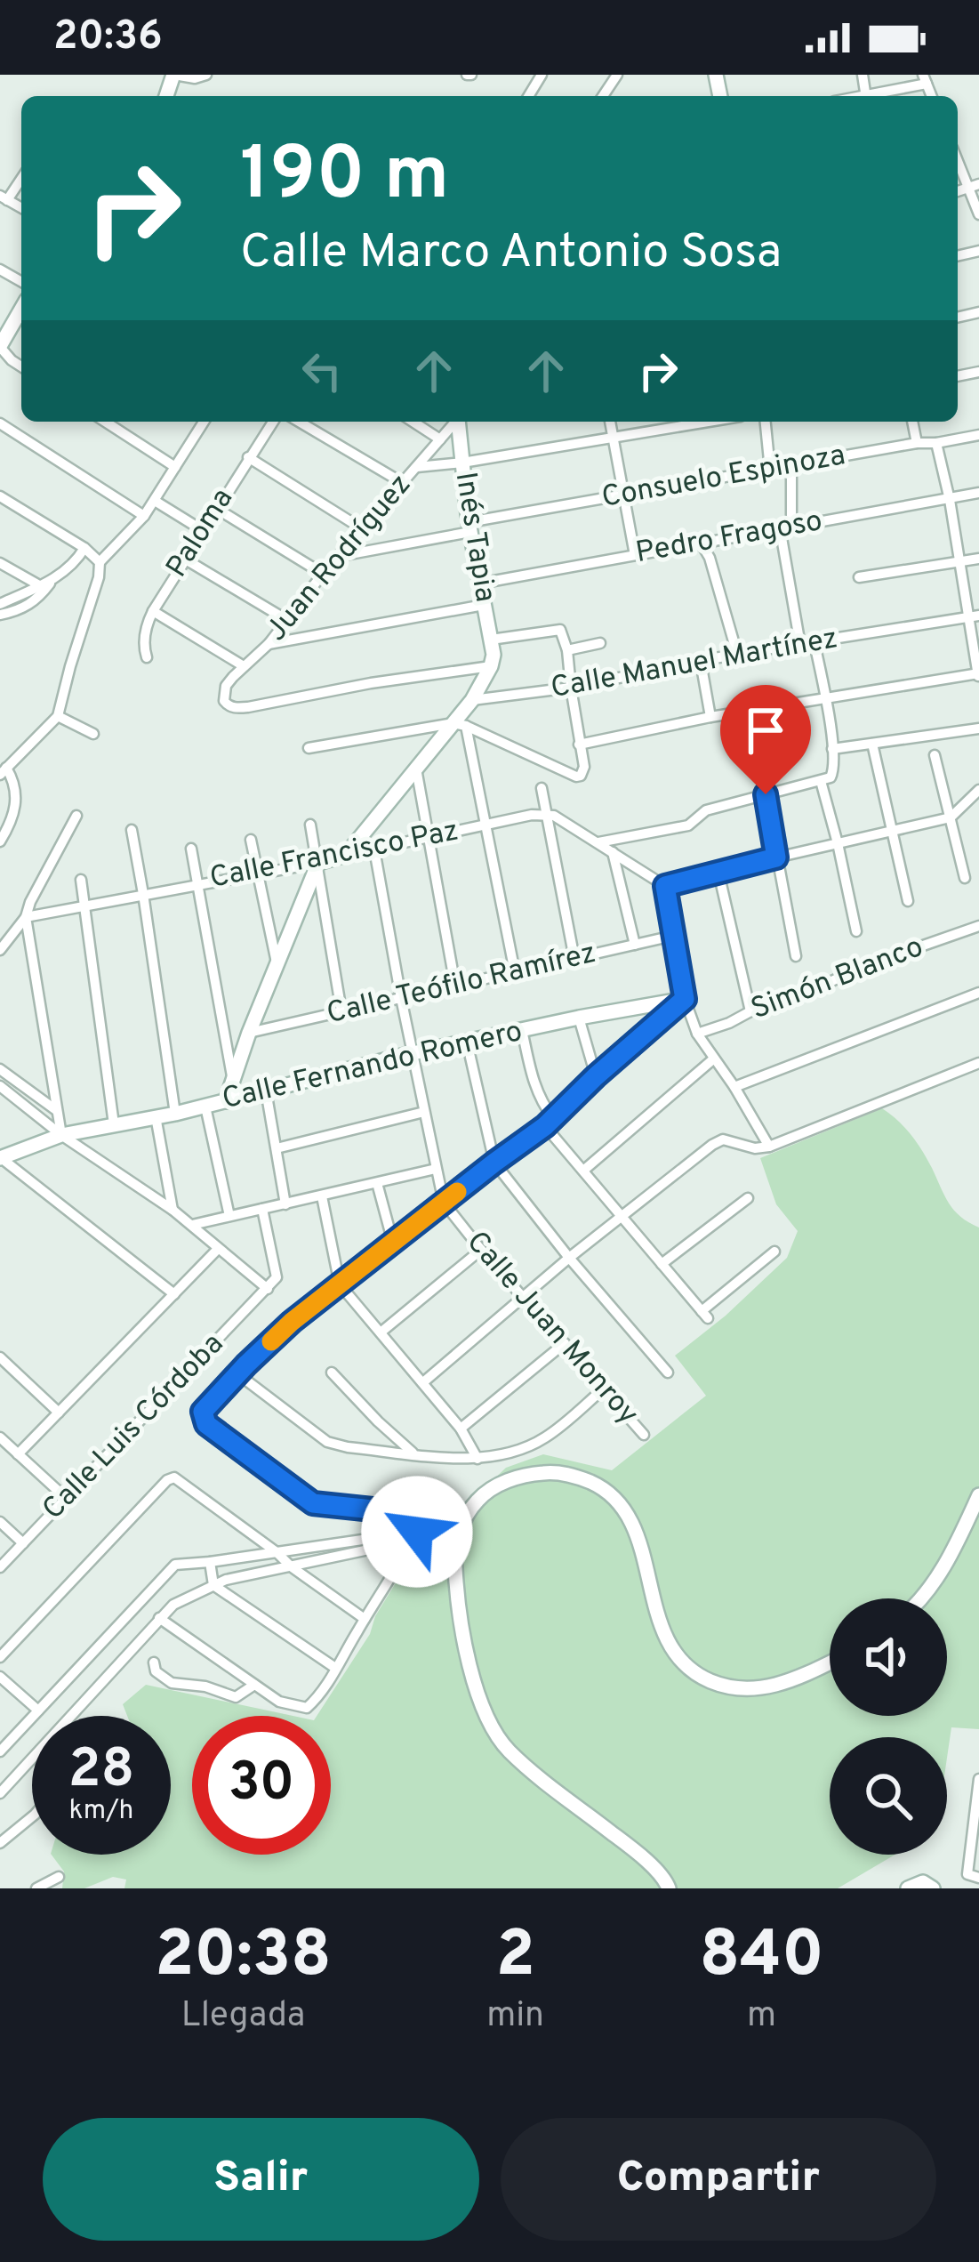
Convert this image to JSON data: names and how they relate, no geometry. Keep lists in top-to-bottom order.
{
  "streets": {
    "street": [
      "Consuelo Espinoza",
      "Paloma",
      "Inés Tapia",
      "Pedro Fragoso",
      "Juan Rodríguez",
      "Calle Manuel Martínez",
      "Calle Francisco Paz",
      "Simón Blanco",
      "Calle Teófilo Ramírez",
      "Calle Fernando Romero",
      "Calle Juan Monroy",
      "Calle Luis Córdoba"
    ]
  },
  "crossings": [
    ["Consuelo Espinoza", "Inés Tapia"],
    ["Consuelo Espinoza", "Juan Rodríguez"],
    ["Inés Tapia", "Pedro Fragoso"],
    ["Inés Tapia", "Juan Rodríguez"],
    ["Calle Francisco Paz", "Calle Juan Monroy"],
    ["Calle Teófilo Ramírez", "Calle Juan Monroy"],
    ["Calle Fernando Romero", "Calle Juan Monroy"]
  ],
  "page": {
    "status": "20:36",
    "turn": ["190 m", "Calle Marco Antonio Sosa"],
    "speed": "28 km/h",
    "limit": "30",
    "eta": [
      "20:38",
      "Llegada",
      "2",
      "min",
      "840",
      "m"
    ],
    "buttons": ["Salir", "Compartir"]
  }
}
